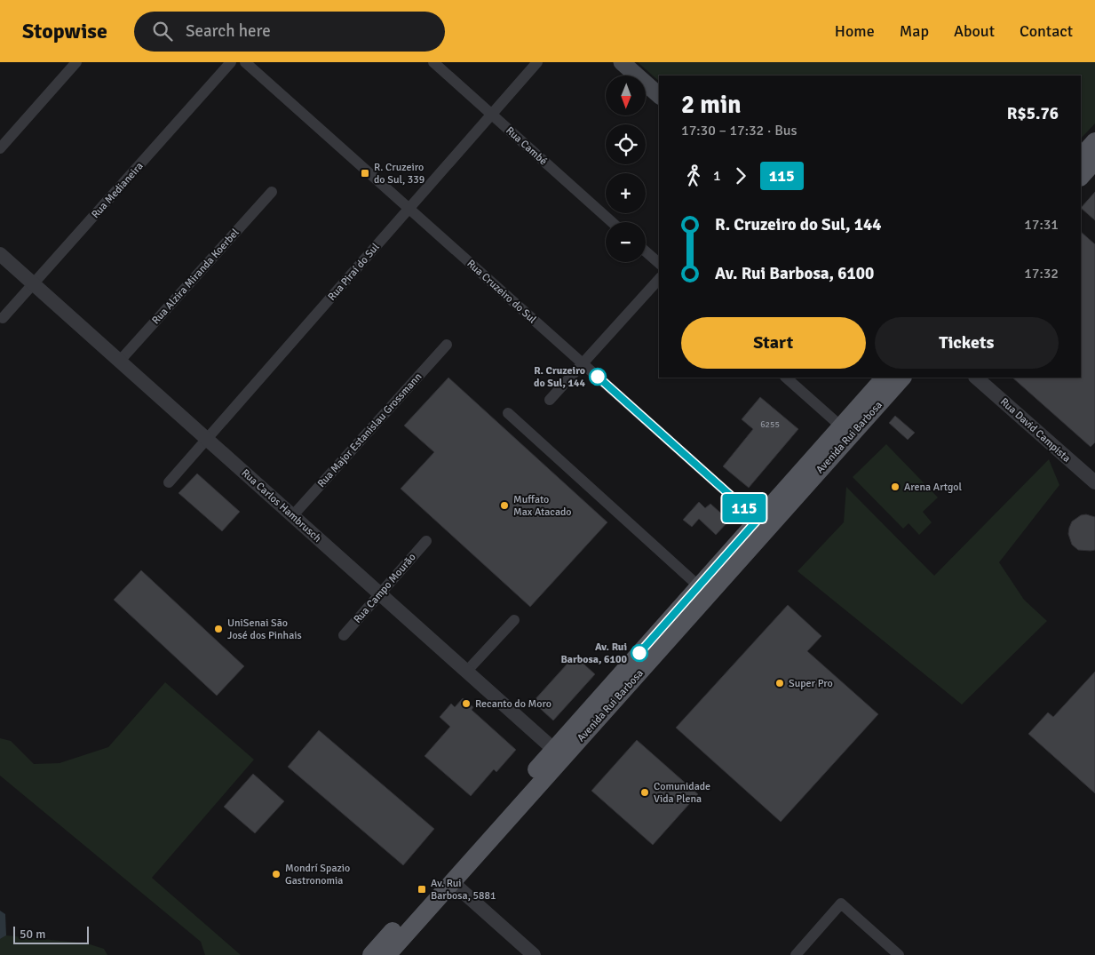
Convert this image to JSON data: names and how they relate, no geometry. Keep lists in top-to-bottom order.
{
  "streets": {
    "main road": ["Avenida Rui Barbosa"],
    "street": [
      "Rua Cambé",
      "Rua Medianeira",
      "Rua Piraí do Sul",
      "Rua Alzira Miranda Koerbel",
      "Rua Cruzeiro do Sul",
      "Rua Major Estanislau Grossmann",
      "Rua David Campista",
      "Rua Carlos Hambrusch",
      "Rua Campo Mourão"
    ]
  },
  "crossings": [
    ["Rua Cambé", "Rua Piraí do Sul"],
    ["Rua Medianeira", "Rua Carlos Hambrusch"],
    ["Rua Piraí do Sul", "Rua Cruzeiro do Sul"],
    ["Rua Piraí do Sul", "Rua Carlos Hambrusch"],
    ["Rua Alzira Miranda Koerbel", "Rua Carlos Hambrusch"],
    ["Rua Cruzeiro do Sul", "Avenida Rui Barbosa"],
    ["Rua Major Estanislau Grossmann", "Rua Carlos Hambrusch"],
    ["Avenida Rui Barbosa", "Rua Carlos Hambrusch"],
    ["Rua Carlos Hambrusch", "Rua Campo Mourão"]
  ],
  "places": {
    "transit": ["R. Cruzeiro do Sul, 339", "Av. Rui Barbosa, 5881"],
    "other": [
      "R. Cruzeiro do Sul, 144",
      "Arena Artgol",
      "Muffato Max Atacado",
      "UniSenai São José dos Pinhais",
      "Av. Rui Barbosa, 6100",
      "Super Pro",
      "Recanto do Moro",
      "Comunidade Vida Plena",
      "Mondrí Spazio Gastronomia"
    ]
  },
  "lines": ["bus line 115"],
  "house_numbers": ["6255"],
  "scale_bar": "50 m",
  "north": "bottom",
  "page": {
    "header": "Stopwise",
    "search": "Search here",
    "nav": [
      "Home",
      "Map",
      "About",
      "Contact"
    ],
    "on_map": "115",
    "map_buttons": ["+", "−"],
    "heading": ["2 min", "17:30 – 17:32 · Bus", "R$5.76"],
    "legs": ["1", "115"],
    "list": [
      {
        "name": "R. Cruzeiro do Sul, 144",
        "value": "17:31"
      },
      {
        "name": "Av. Rui Barbosa, 6100",
        "value": "17:32"
      }
    ],
    "buttons": ["Start", "Tickets"],
    "scale": "50 m"
  }
}
